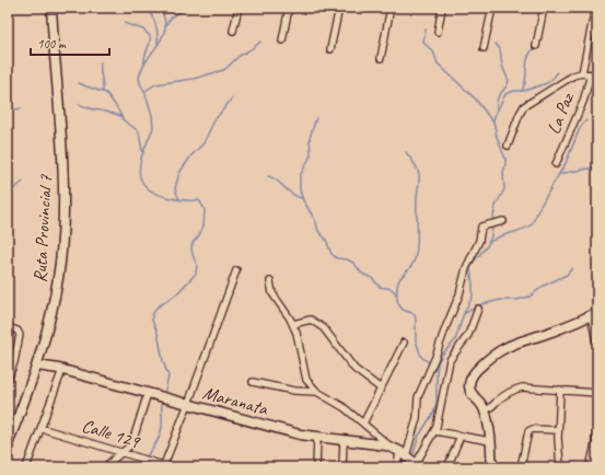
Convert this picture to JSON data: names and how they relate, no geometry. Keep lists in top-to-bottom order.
{
  "streets": {
    "street": [
      "La Paz",
      "Ruta Provincial 7",
      "Maranata",
      "Calle 129"
    ]
  },
  "crossings": [
    ["Ruta Provincial 7", "Maranata"]
  ],
  "scale_bar": "100 m"
}
